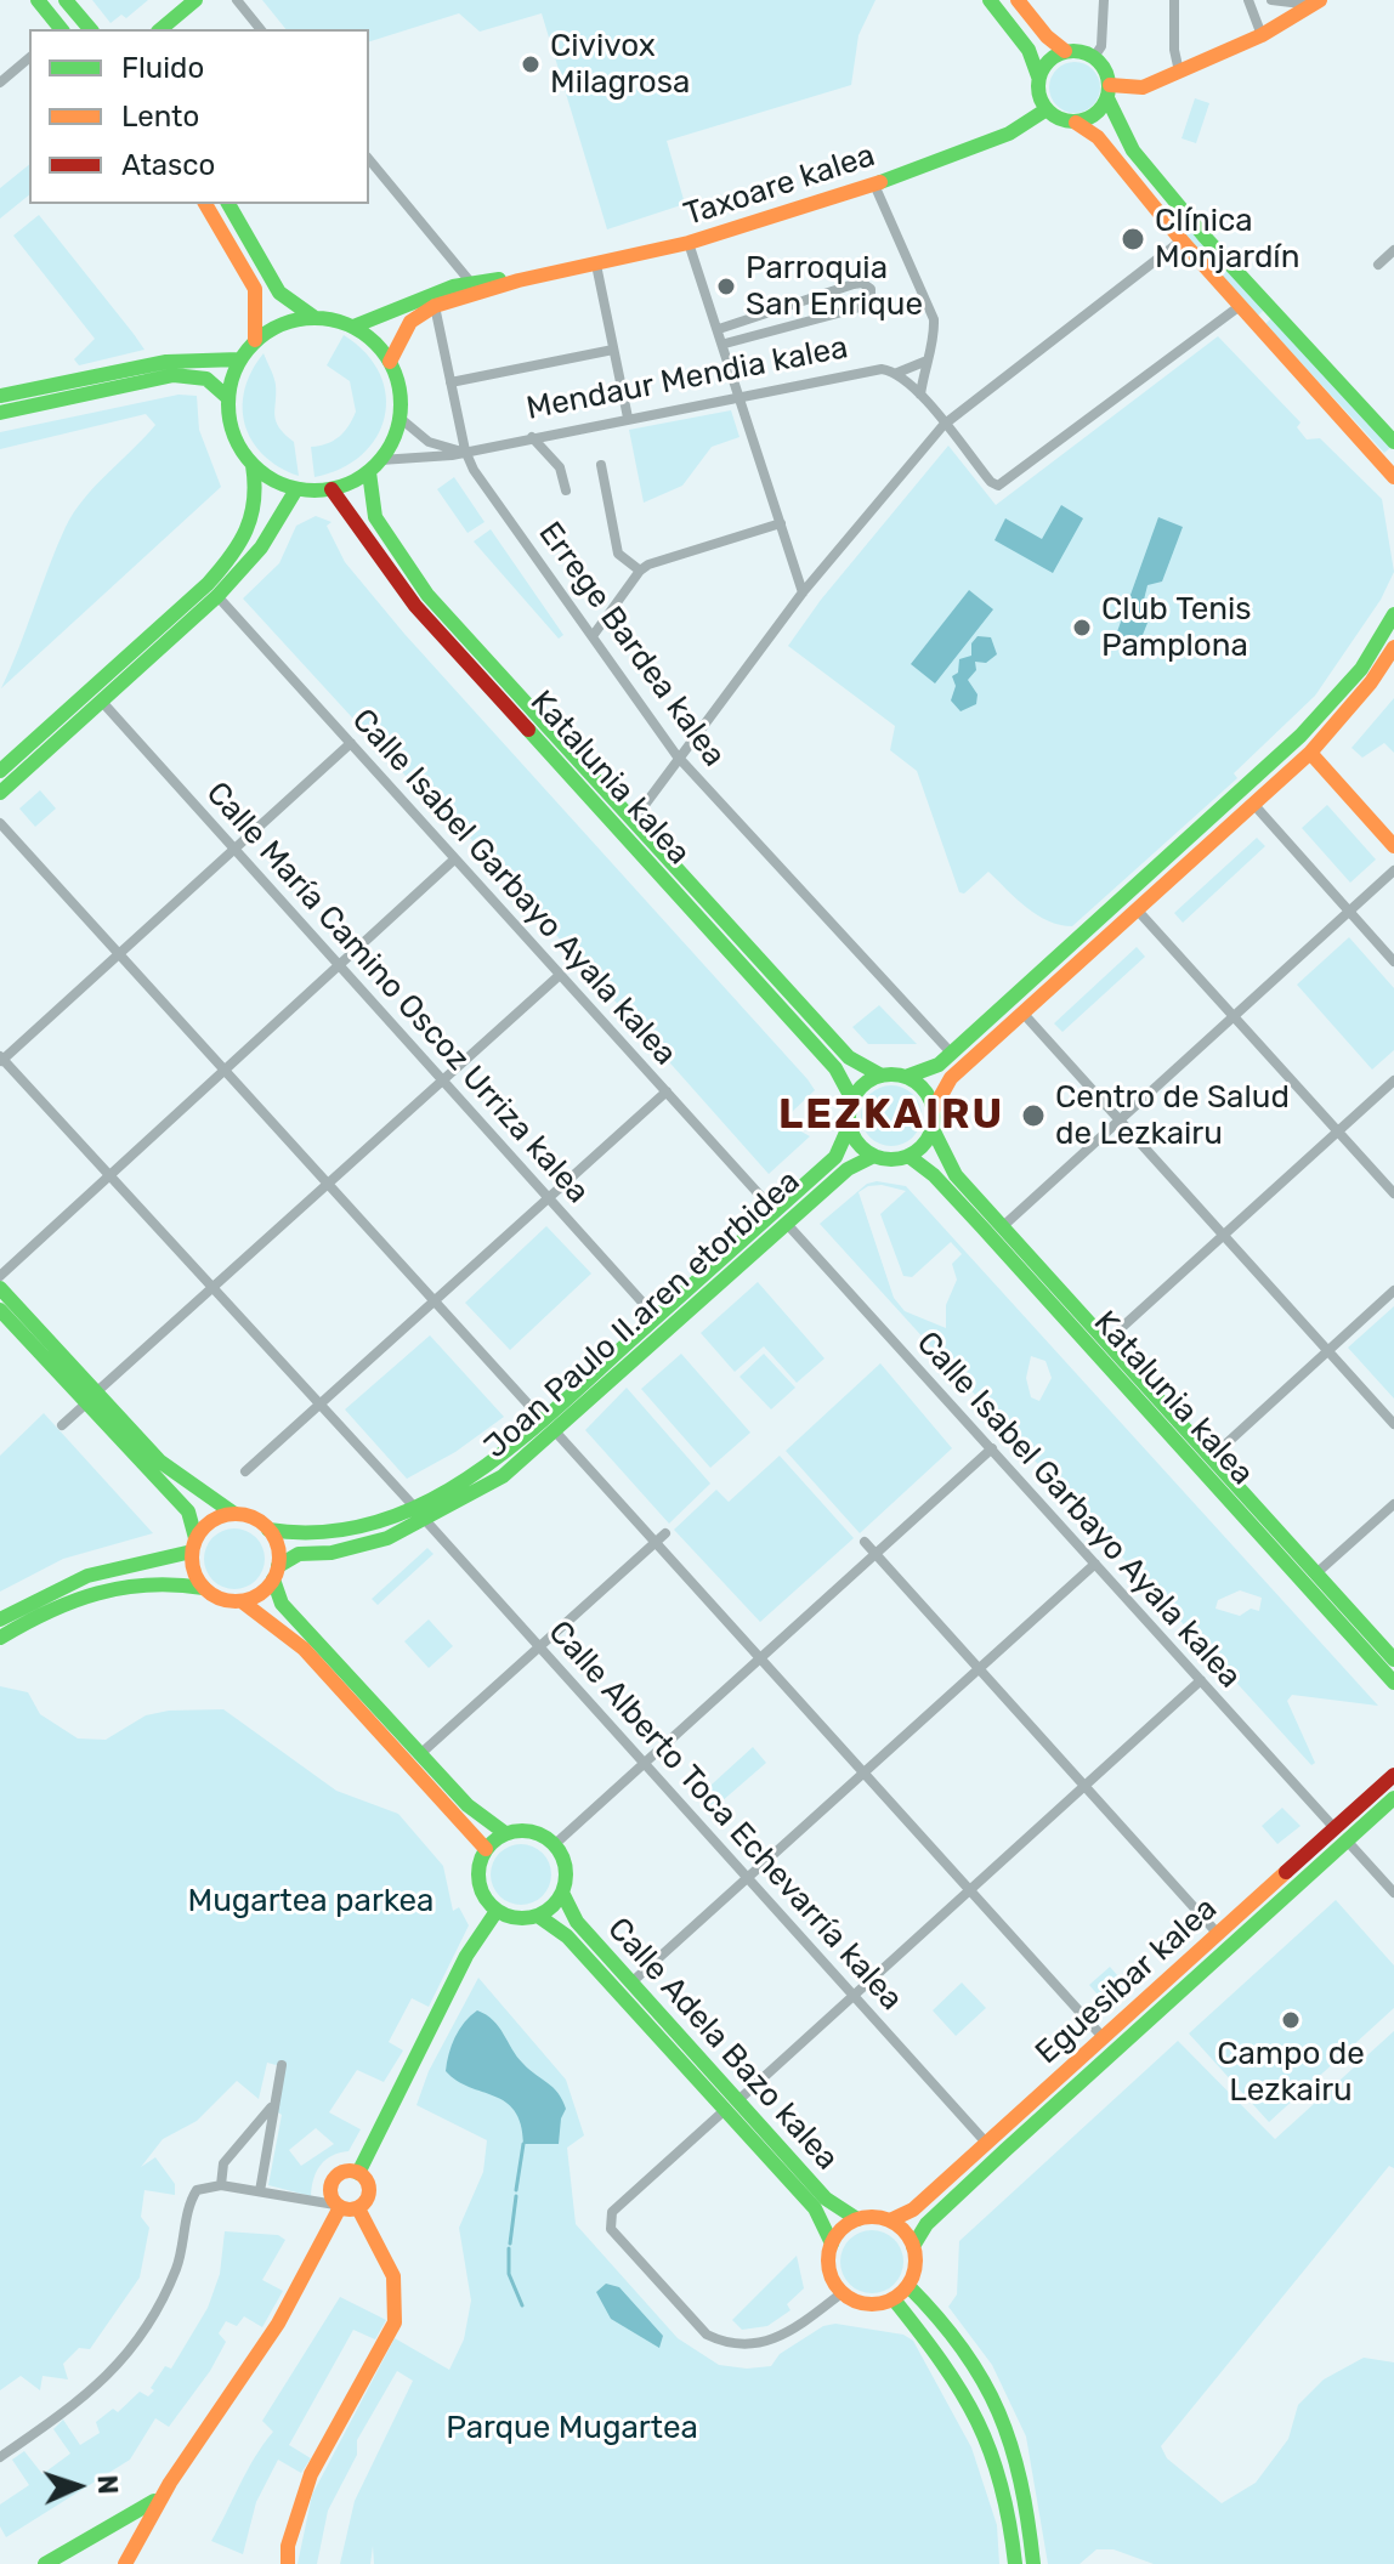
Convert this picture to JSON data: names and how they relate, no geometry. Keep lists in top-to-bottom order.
{
  "streets": {
    "street": [
      "Taxoare kalea",
      "Mendaur Mendia kalea",
      "Errege Bardea kalea",
      "Katalunia kalea",
      "Calle Isabel Garbayo Ayala kalea",
      "Calle María Camino Oscoz Urriza kalea",
      "Joan Paulo II.aren etorbidea",
      "Calle Alberto Toca Echevarría kalea",
      "Eguesibar kalea",
      "Calle Adela Bazo kalea"
    ]
  },
  "crossings": [
    ["Taxoare kalea", "Mendaur Mendia kalea"],
    ["Taxoare kalea", "Errege Bardea kalea"],
    ["Taxoare kalea", "Katalunia kalea"],
    ["Mendaur Mendia kalea", "Errege Bardea kalea"],
    ["Mendaur Mendia kalea", "Katalunia kalea"],
    ["Katalunia kalea", "Joan Paulo II.aren etorbidea"],
    ["Calle Isabel Garbayo Ayala kalea", "Joan Paulo II.aren etorbidea"],
    ["Calle Isabel Garbayo Ayala kalea", "Eguesibar kalea"],
    ["Calle María Camino Oscoz Urriza kalea", "Joan Paulo II.aren etorbidea"],
    ["Joan Paulo II.aren etorbidea", "Calle Alberto Toca Echevarría kalea"],
    ["Calle Alberto Toca Echevarría kalea", "Eguesibar kalea"],
    ["Eguesibar kalea", "Calle Adela Bazo kalea"]
  ],
  "districts": ["LEZKAIRU"],
  "parks": ["Mugartea parkea", "Parque Mugartea"],
  "places": [
    "Civivox Milagrosa",
    "Clínica Monjardín",
    "Parroquia San Enrique",
    "Club Tenis Pamplona",
    "Centro de Salud de Lezkairu",
    "Campo de Lezkairu"
  ],
  "legend": ["Fluido", "Lento", "Atasco"],
  "north": "right"
}
